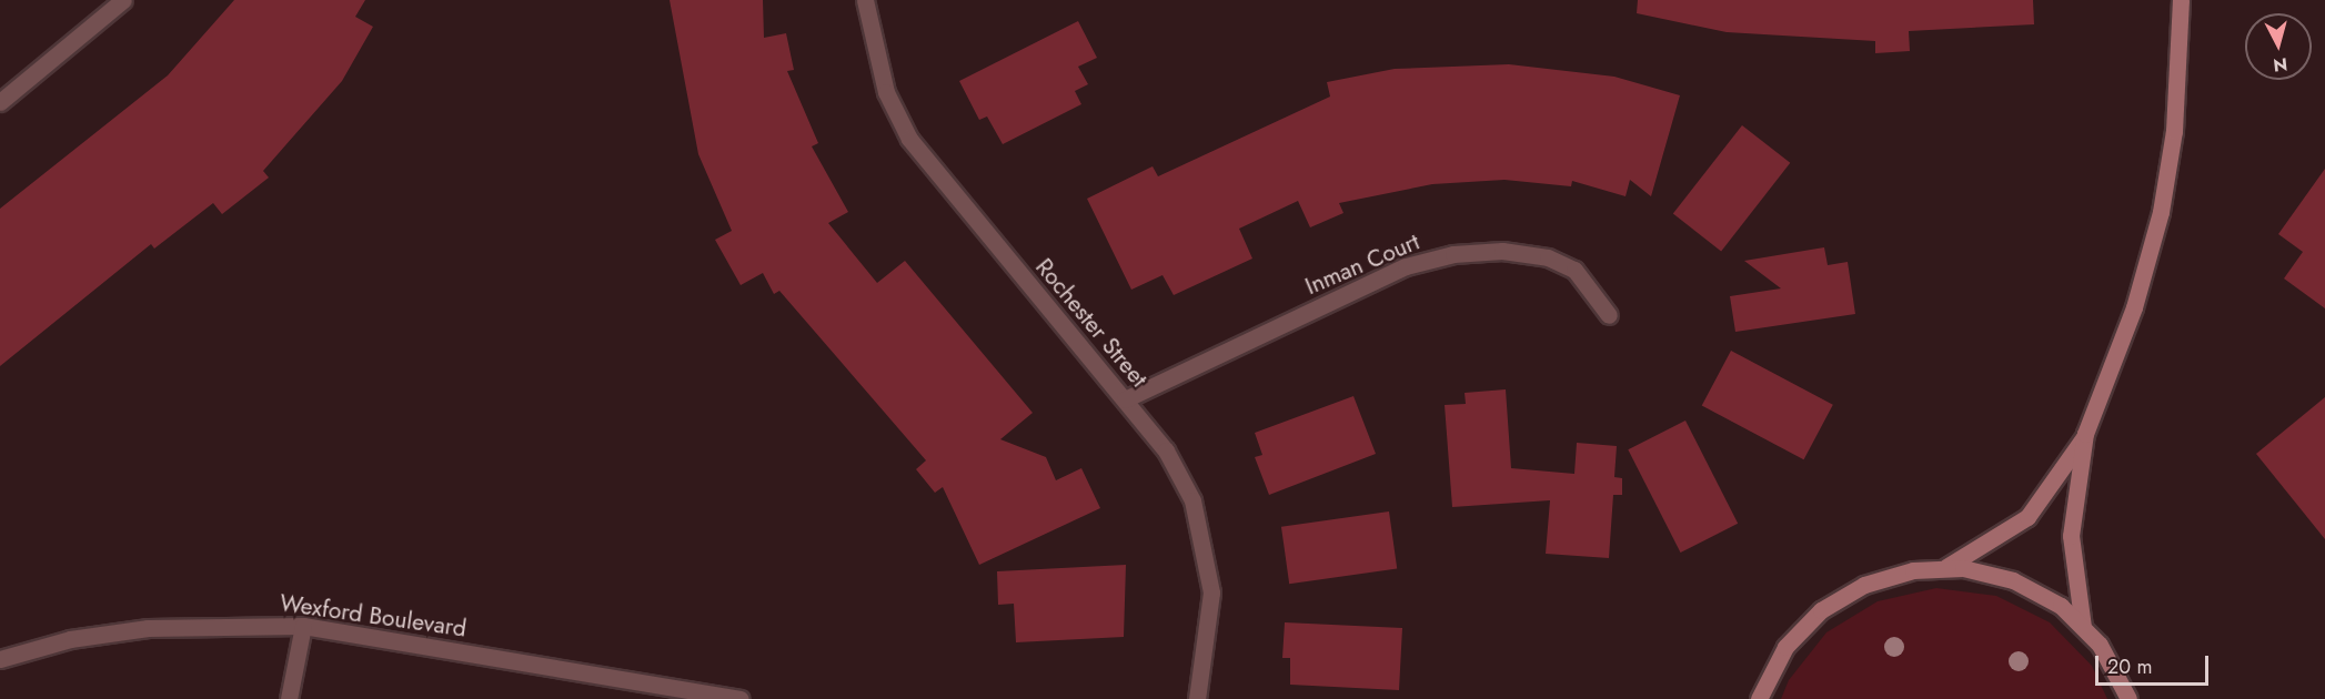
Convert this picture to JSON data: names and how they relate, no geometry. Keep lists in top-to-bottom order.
{
  "streets": {
    "street": ["Inman Court", "Rochester Street", "Wexford Boulevard"]
  },
  "crossings": [
    ["Inman Court", "Rochester Street"]
  ],
  "scale_bar": "20 m",
  "north": "bottom"
}
